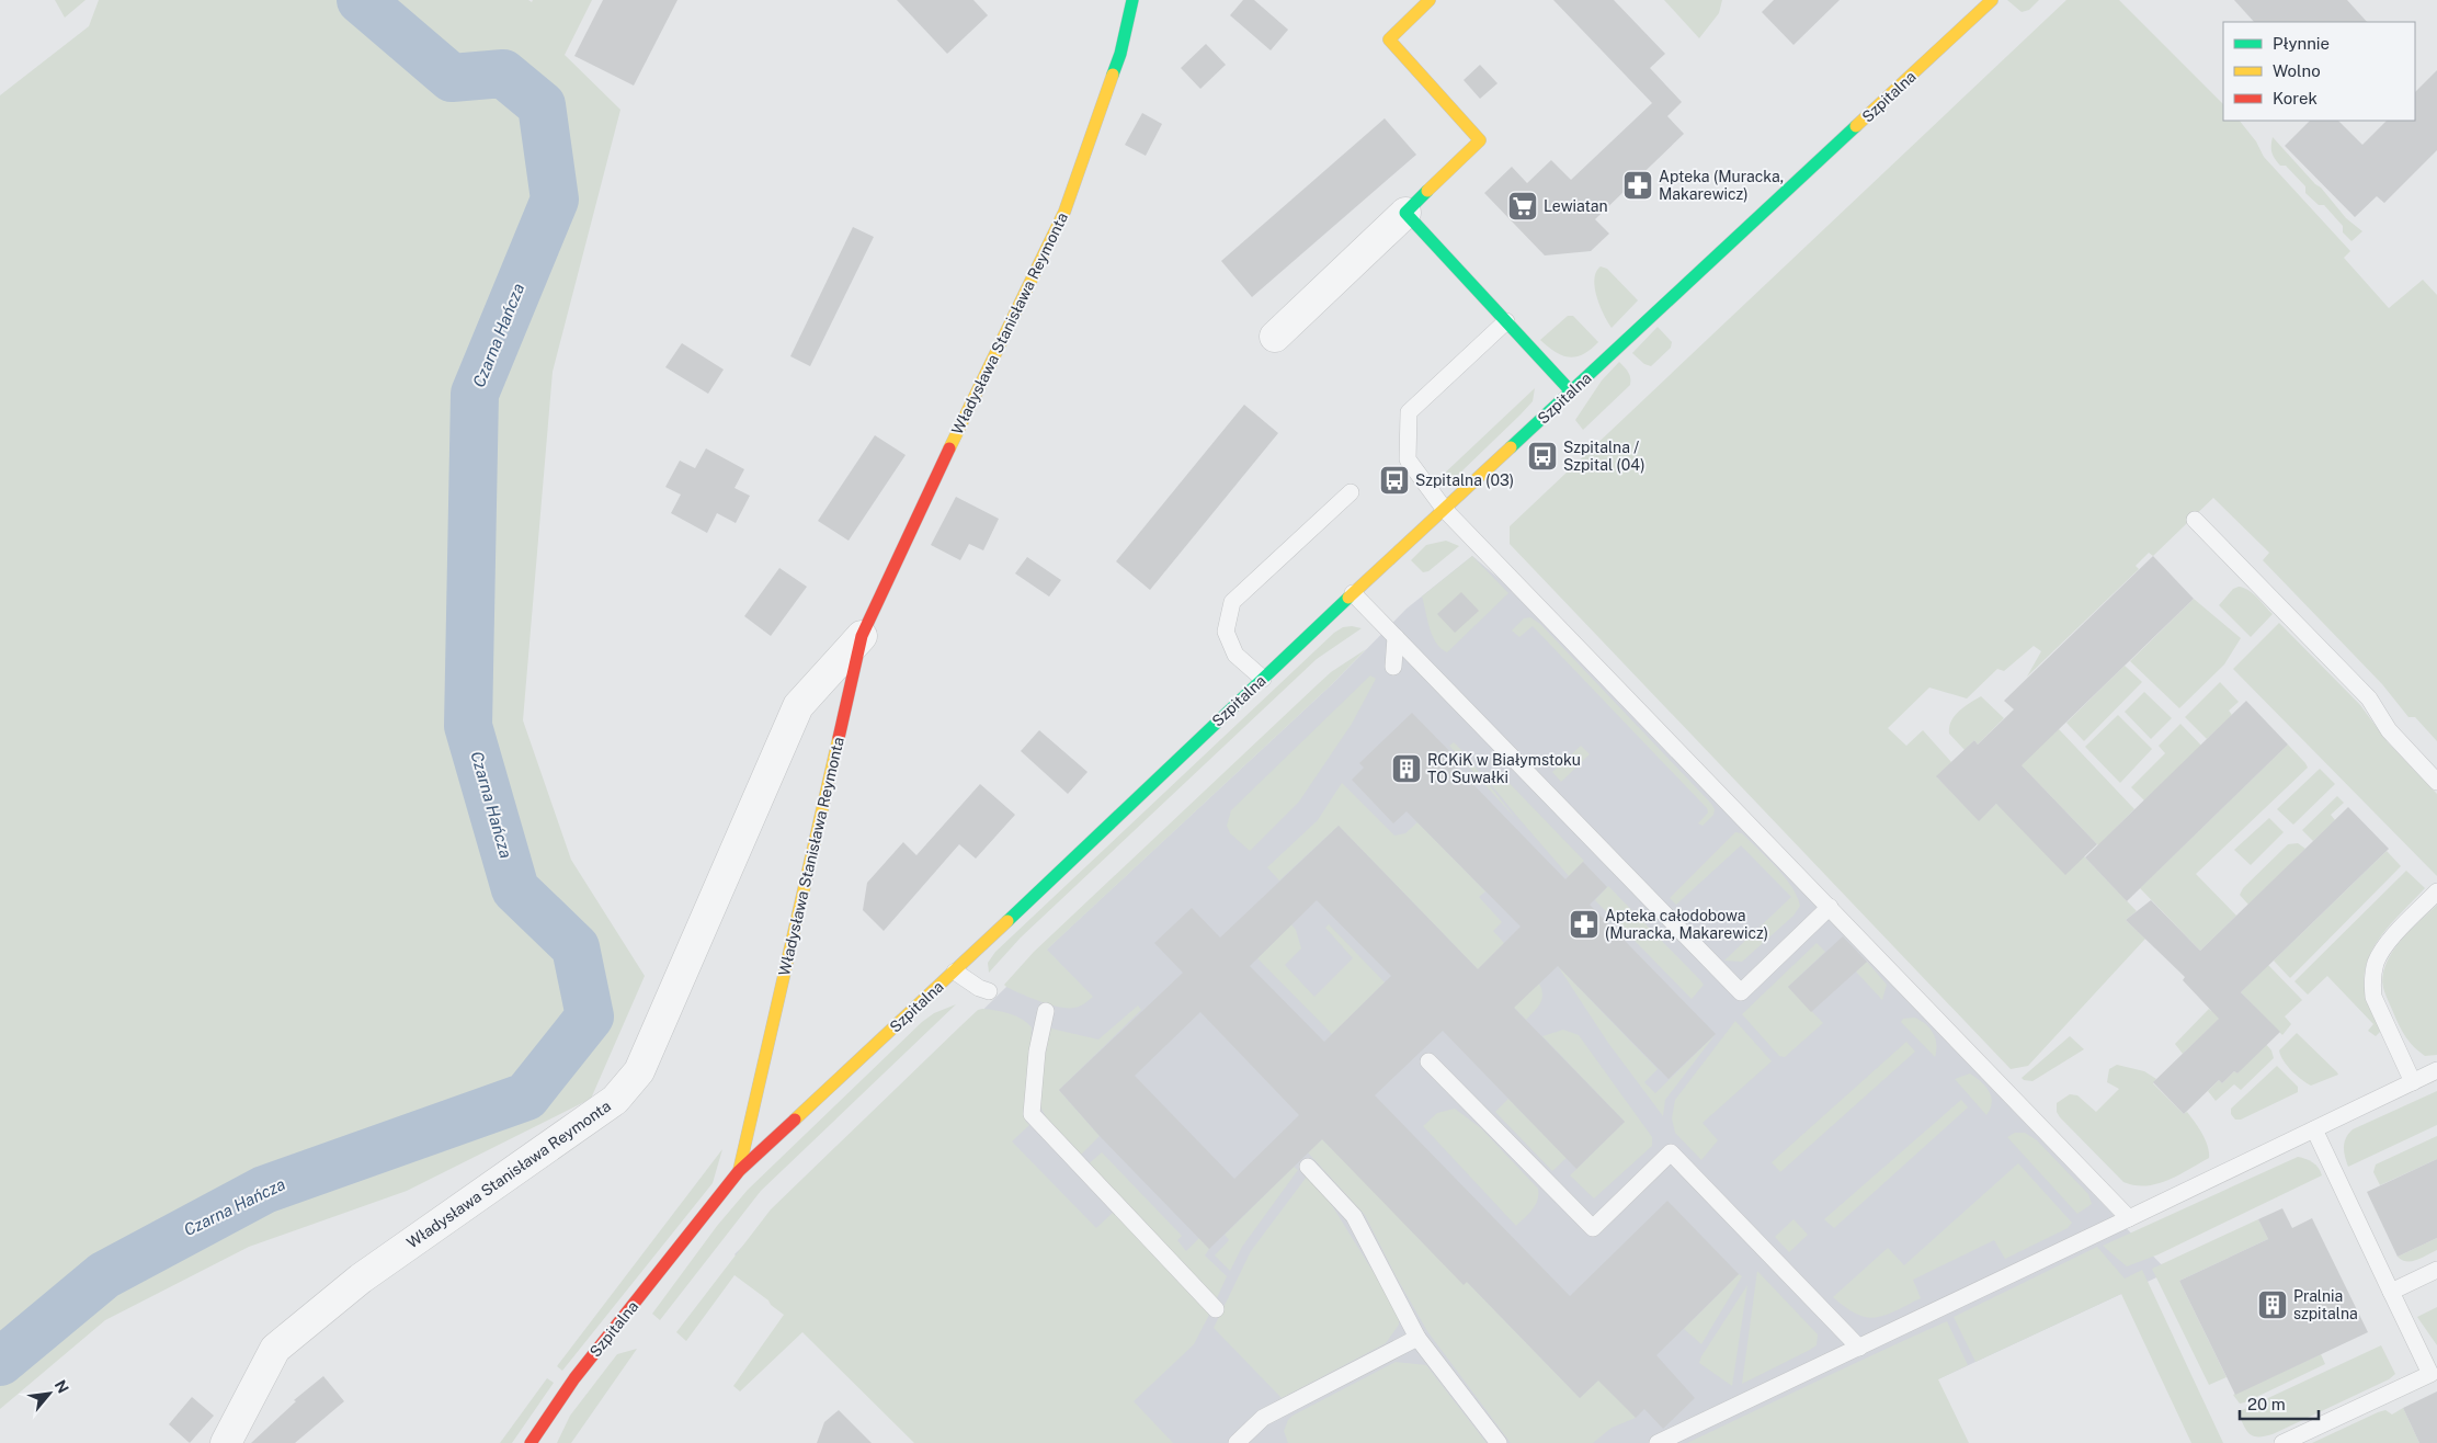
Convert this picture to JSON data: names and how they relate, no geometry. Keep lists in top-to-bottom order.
{
  "streets": {
    "street": ["Szpitalna", "Władysława Stanisława Reymonta"]
  },
  "crossings": [
    ["Szpitalna", "Władysława Stanisława Reymonta"]
  ],
  "water": ["Czarna Hańcza"],
  "places": {
    "pharmacy": ["Apteka (Muracka, Makarewicz)", "Apteka całodobowa (Muracka, Makarewicz)"],
    "supermarket": ["Lewiatan"],
    "bus stop": ["Szpitalna / Szpital (04)", "Szpitalna (03)"],
    "building": ["RCKiK w Białymstoku TO Suwałki", "Pralnia szpitalna"]
  },
  "legend": ["Płynnie", "Wolno", "Korek"],
  "scale_bar": "20 m",
  "north": "top right"
}
